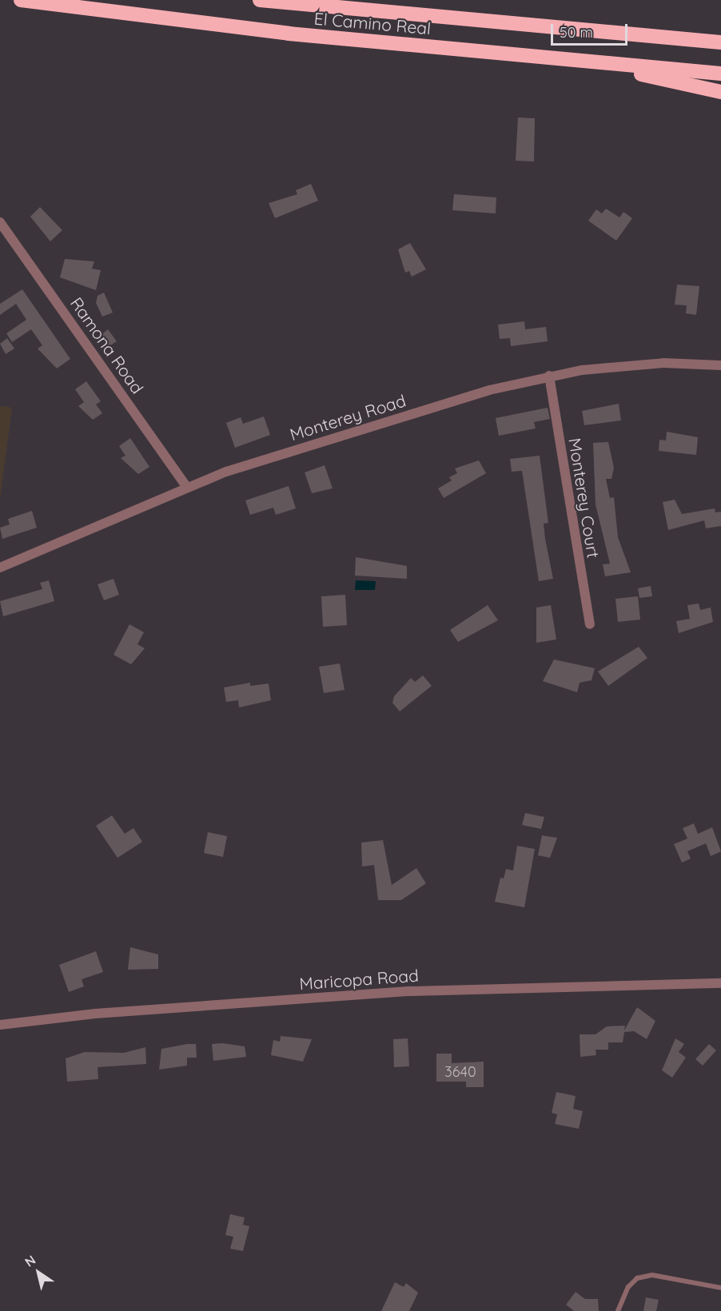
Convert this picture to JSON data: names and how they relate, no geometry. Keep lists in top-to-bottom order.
{
  "streets": {
    "highway": ["El Camino Real"],
    "street": [
      "Ramona Road",
      "Monterey Road",
      "Monterey Court",
      "Maricopa Road"
    ]
  },
  "crossings": [
    ["Ramona Road", "Monterey Road"],
    ["Monterey Road", "Monterey Court"]
  ],
  "house_numbers": ["3640"],
  "scale_bar": "50 m",
  "north": "top left"
}
